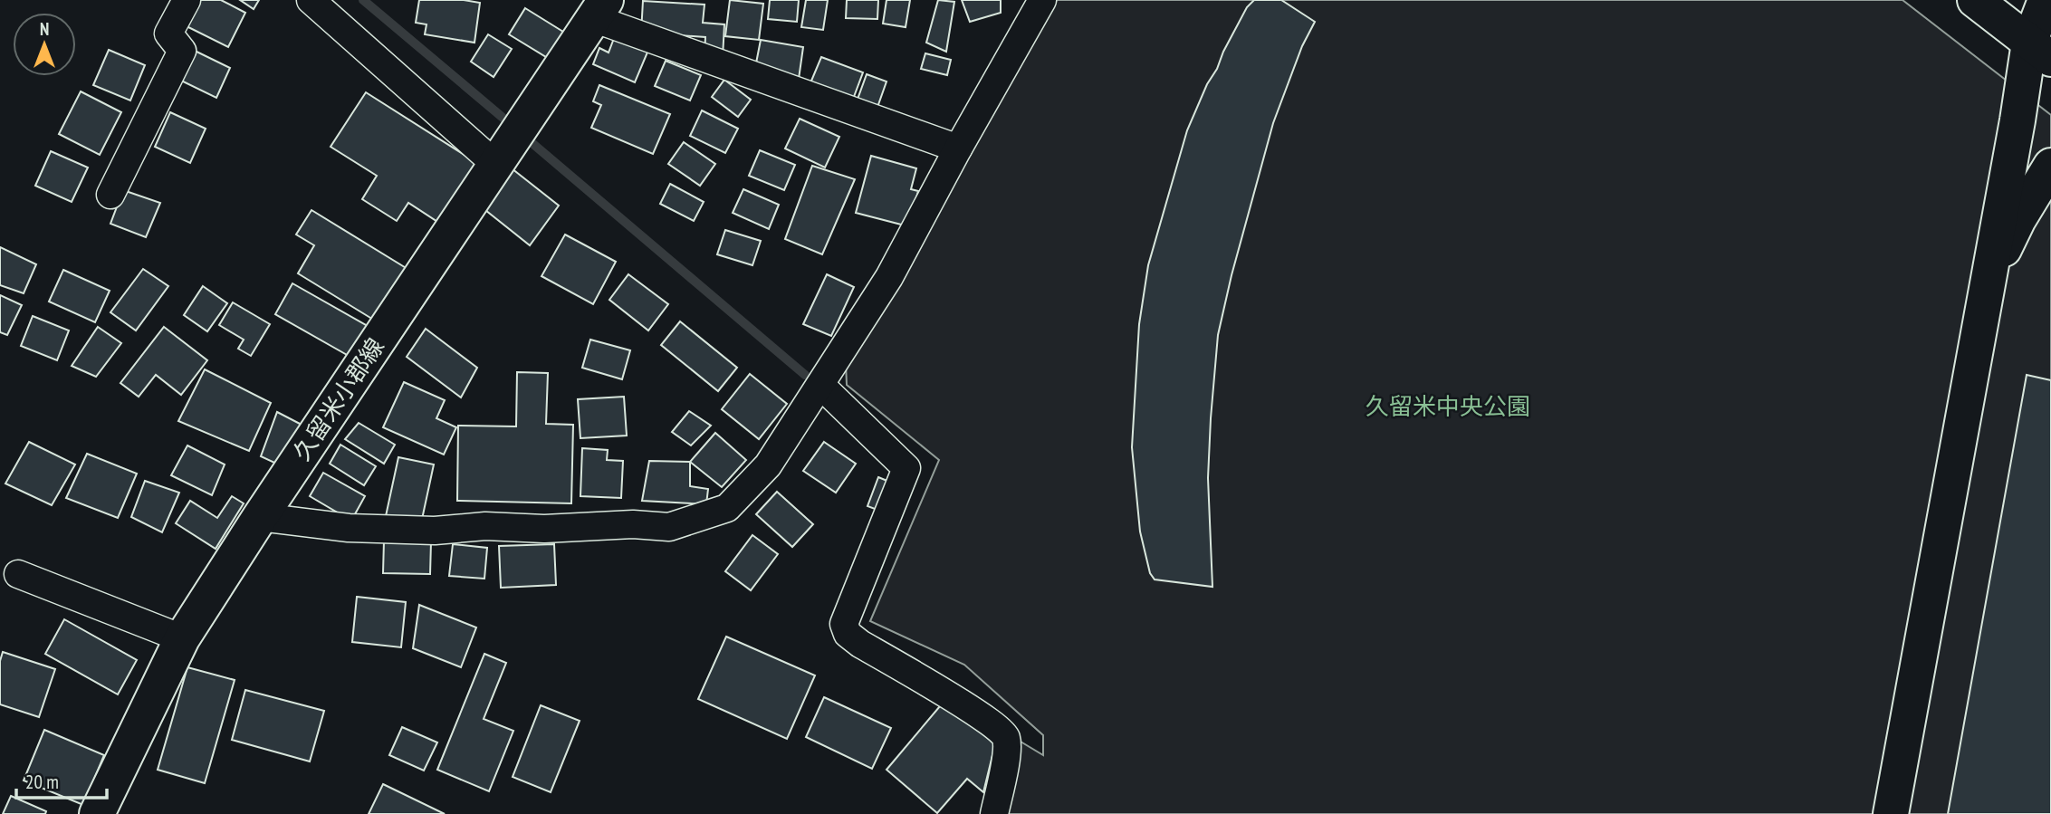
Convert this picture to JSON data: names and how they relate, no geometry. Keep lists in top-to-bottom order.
{
  "streets": {
    "main road": ["久留米小郡線"]
  },
  "parks": ["久留米中央公園"],
  "scale_bar": "20 m",
  "north": "top"
}
